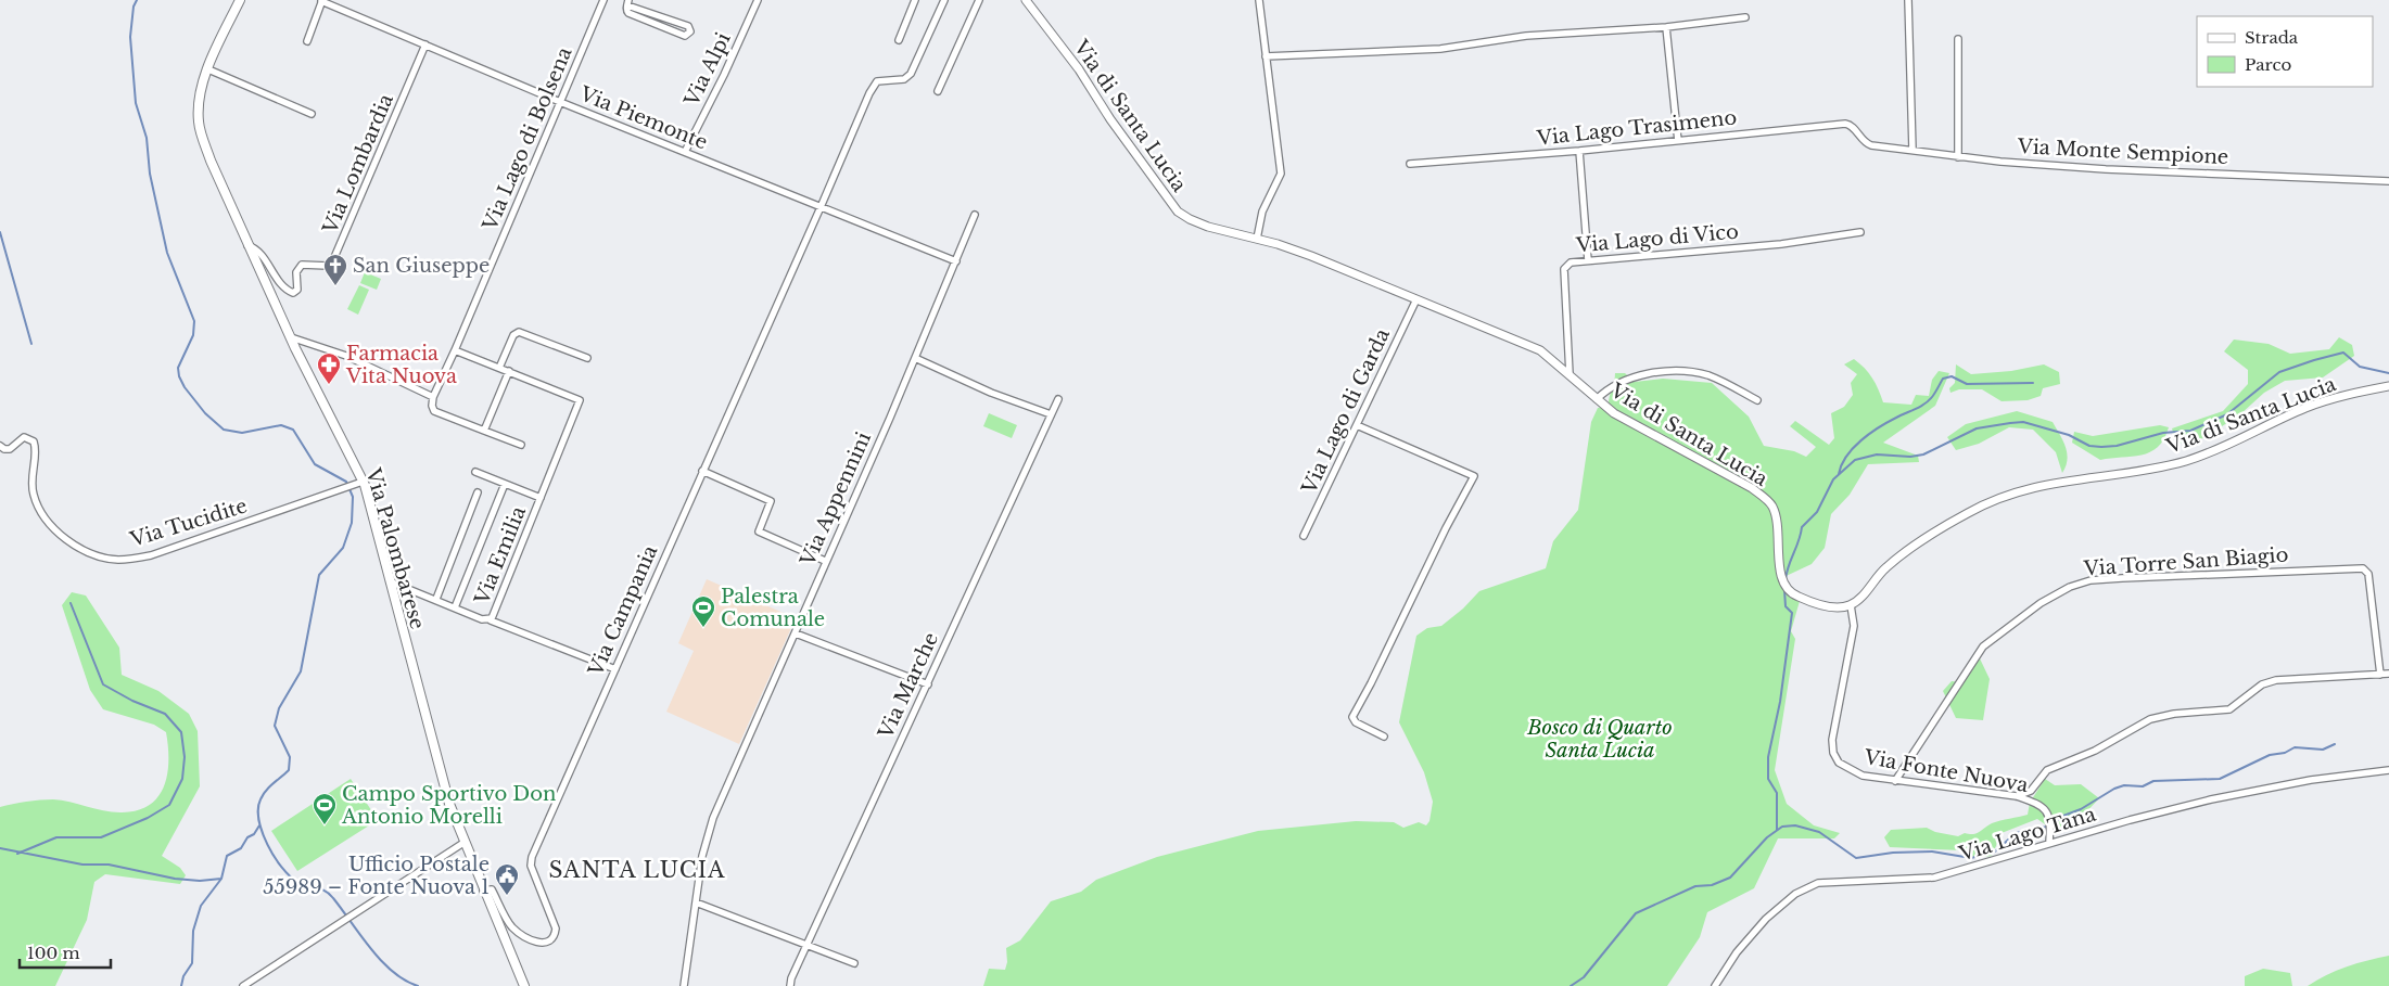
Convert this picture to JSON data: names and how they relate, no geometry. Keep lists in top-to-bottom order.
{
  "streets": {
    "main road": ["Via Palombarese"],
    "street": [
      "Via Alpi",
      "Via di Santa Lucia",
      "Via Piemonte",
      "Via Lago Trasimeno",
      "Via Lago di Bolsena",
      "Via Monte Sempione",
      "Via Lombardia",
      "Via Lago di Vico",
      "Via Lago di Garda",
      "Via Appennini",
      "Via Tucidite",
      "Via Emilia",
      "Via Torre San Biagio",
      "Via Campania",
      "Via Marche",
      "Via Fonte Nuova",
      "Via Lago Tana"
    ]
  },
  "crossings": [
    ["Via Alpi", "Via Piemonte"],
    ["Via di Santa Lucia", "Via Lago di Vico"],
    ["Via di Santa Lucia", "Via Lago di Garda"],
    ["Via di Santa Lucia", "Via Fonte Nuova"],
    ["Via Piemonte", "Via Lago di Bolsena"],
    ["Via Piemonte", "Via Lombardia"],
    ["Via Piemonte", "Via Appennini"],
    ["Via Piemonte", "Via Campania"],
    ["Via Lago Trasimeno", "Via Monte Sempione"],
    ["Via Lombardia", "Via Palombarese"],
    ["Via Tucidite", "Via Palombarese"],
    ["Via Palombarese", "Via Emilia"],
    ["Via Palombarese", "Via Campania"],
    ["Via Torre San Biagio", "Via Fonte Nuova"],
    ["Via Fonte Nuova", "Via Lago Tana"]
  ],
  "districts": ["SANTA LUCIA"],
  "parks": ["Bosco di Quarto Santa Lucia"],
  "places": {
    "church": ["San Giuseppe"],
    "pharmacy": ["Farmacia Vita Nuova"],
    "sports": ["Palestra Comunale", "Campo Sportivo Don Antonio Morelli"],
    "public building": ["Ufficio Postale 55989 – Fonte Nuova 1"]
  },
  "legend": ["Strada", "Parco"],
  "scale_bar": "100 m"
}
